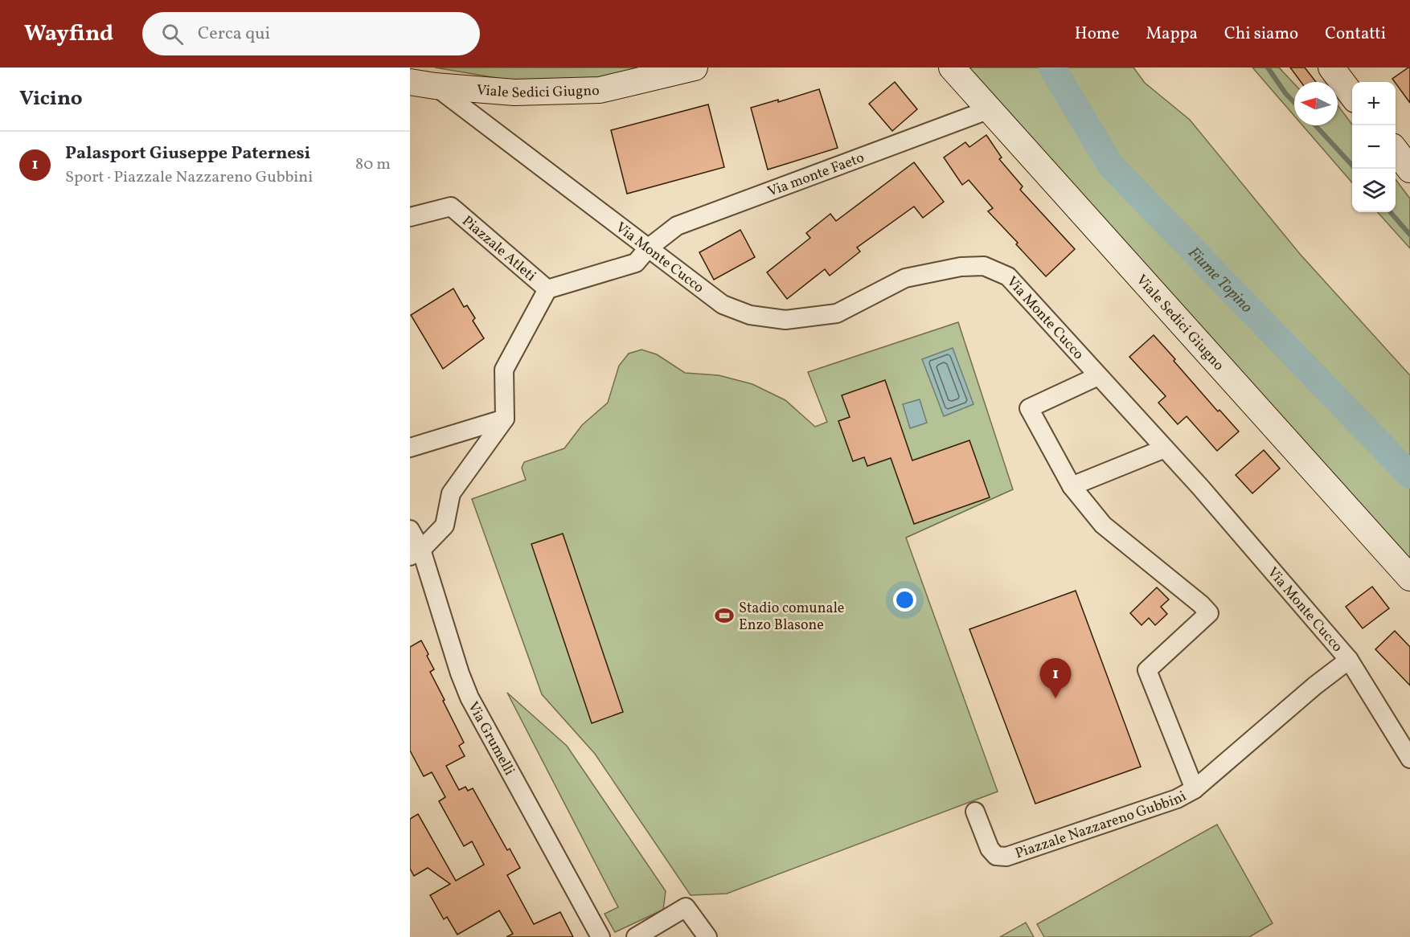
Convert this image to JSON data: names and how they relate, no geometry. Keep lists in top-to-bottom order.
{
  "streets": {
    "street": [
      "Viale Sedici Giugno",
      "Via monte Faeto",
      "Piazzale Atleti",
      "Via Monte Cucco",
      "Via Grumelli",
      "Piazzale Nazzareno Gubbini"
    ]
  },
  "crossings": [
    ["Viale Sedici Giugno", "Via monte Faeto"],
    ["Viale Sedici Giugno", "Via Monte Cucco"],
    ["Via monte Faeto", "Piazzale Atleti"],
    ["Via monte Faeto", "Via Monte Cucco"],
    ["Piazzale Atleti", "Via Monte Cucco"],
    ["Via Monte Cucco", "Piazzale Nazzareno Gubbini"]
  ],
  "water": ["Fiume Topino"],
  "places": {
    "sports": ["Stadio comunale Enzo Blasone"]
  },
  "north": "left",
  "page": {
    "header": "Wayfind",
    "search": "Cerca qui",
    "nav": [
      "Home",
      "Mappa",
      "Chi siamo",
      "Contatti"
    ],
    "heading": "Vicino",
    "map_buttons": ["+", "−"],
    "list": [
      {
        "mark": "1",
        "name": "Palasport Giuseppe Paternesi",
        "note": "Sport · Piazzale Nazzareno Gubbini",
        "value": "80 m"
      }
    ],
    "pins": "1"
  }
}
